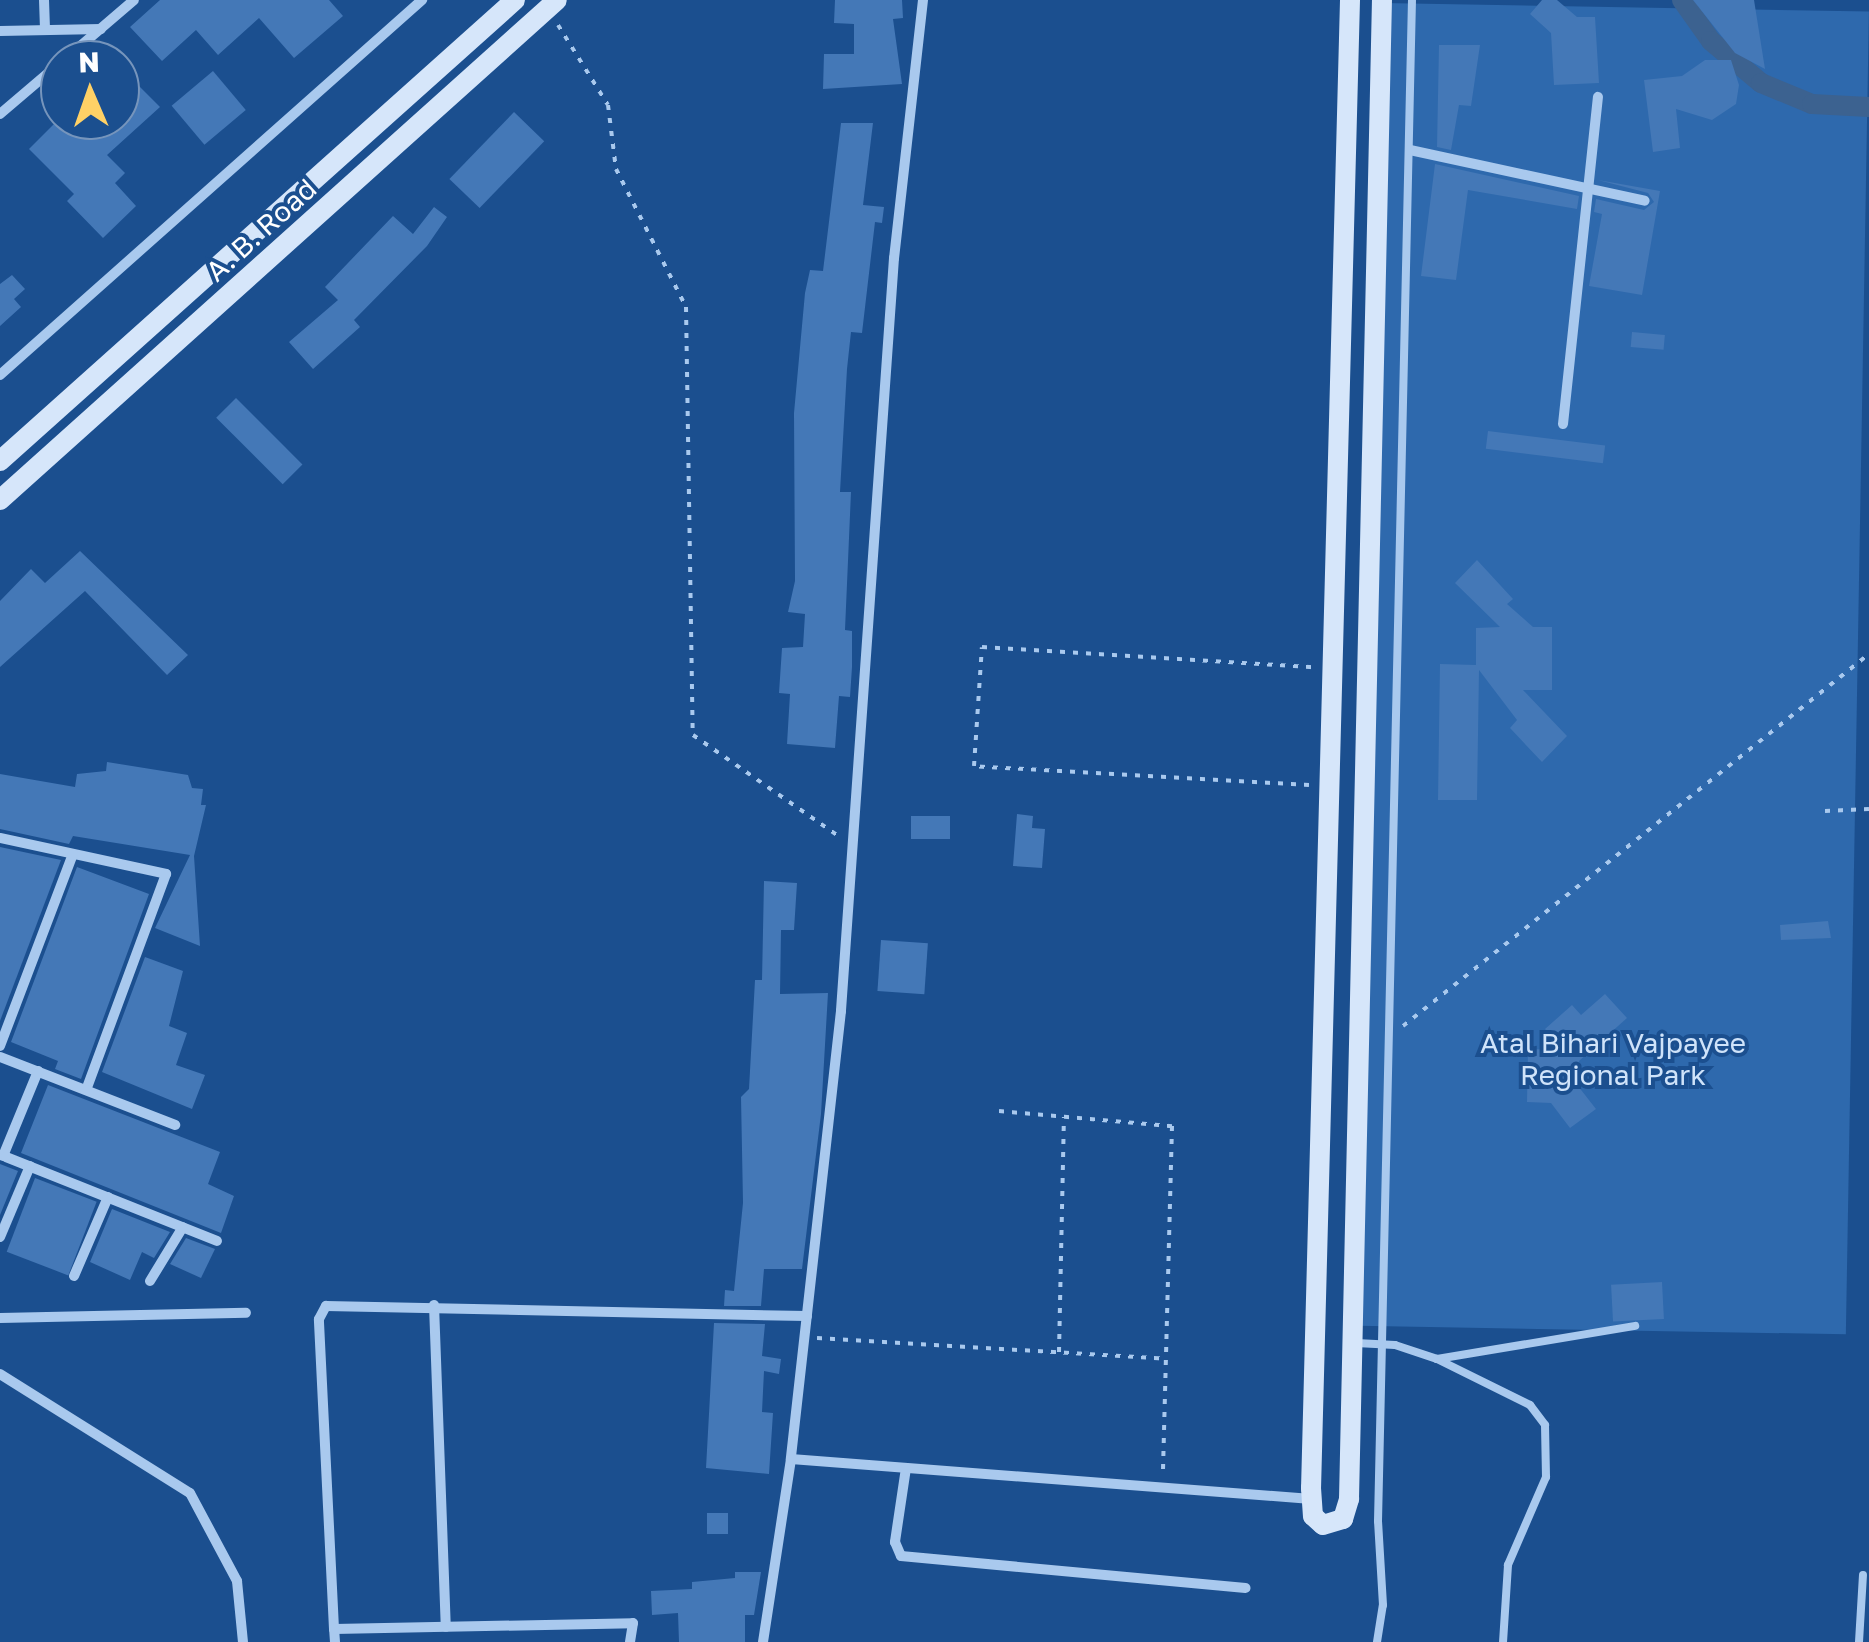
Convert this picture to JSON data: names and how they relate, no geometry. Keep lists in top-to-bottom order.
{
  "streets": {
    "street": ["A. B. Road"]
  },
  "parks": ["Atal Bihari Vajpayee Regional Park"],
  "north": "top"
}
